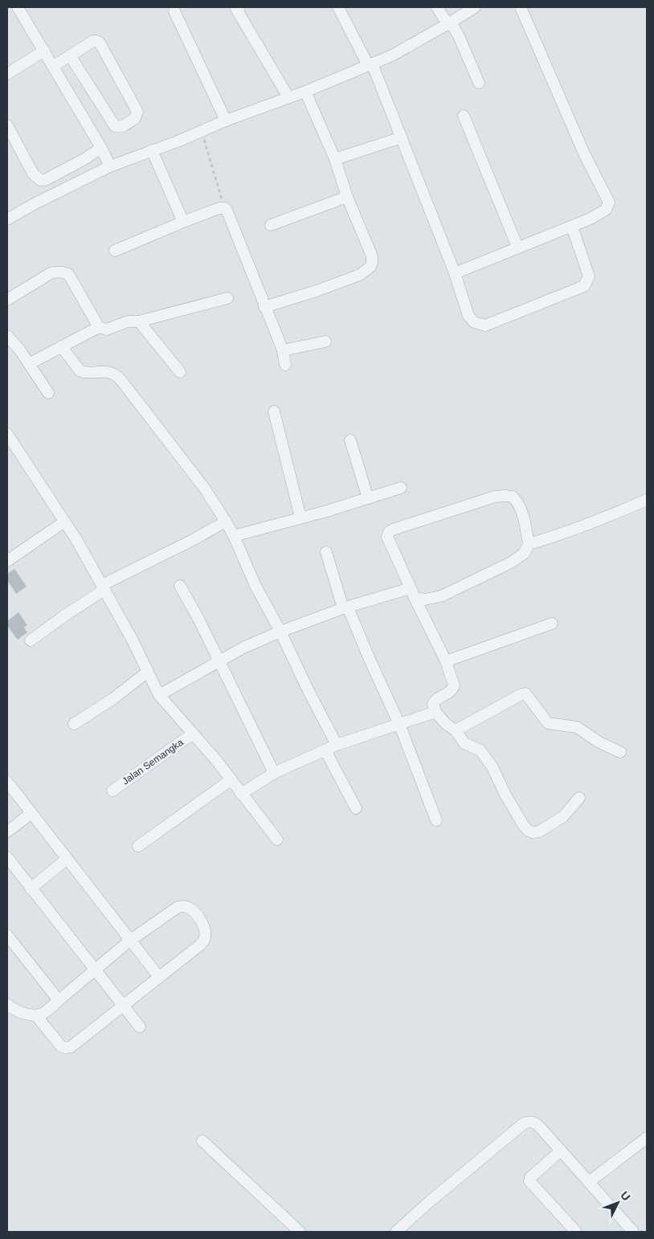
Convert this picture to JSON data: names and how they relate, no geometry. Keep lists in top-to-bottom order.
{
  "streets": {
    "street": ["Jalan Semangka"]
  },
  "north": "top right"
}
